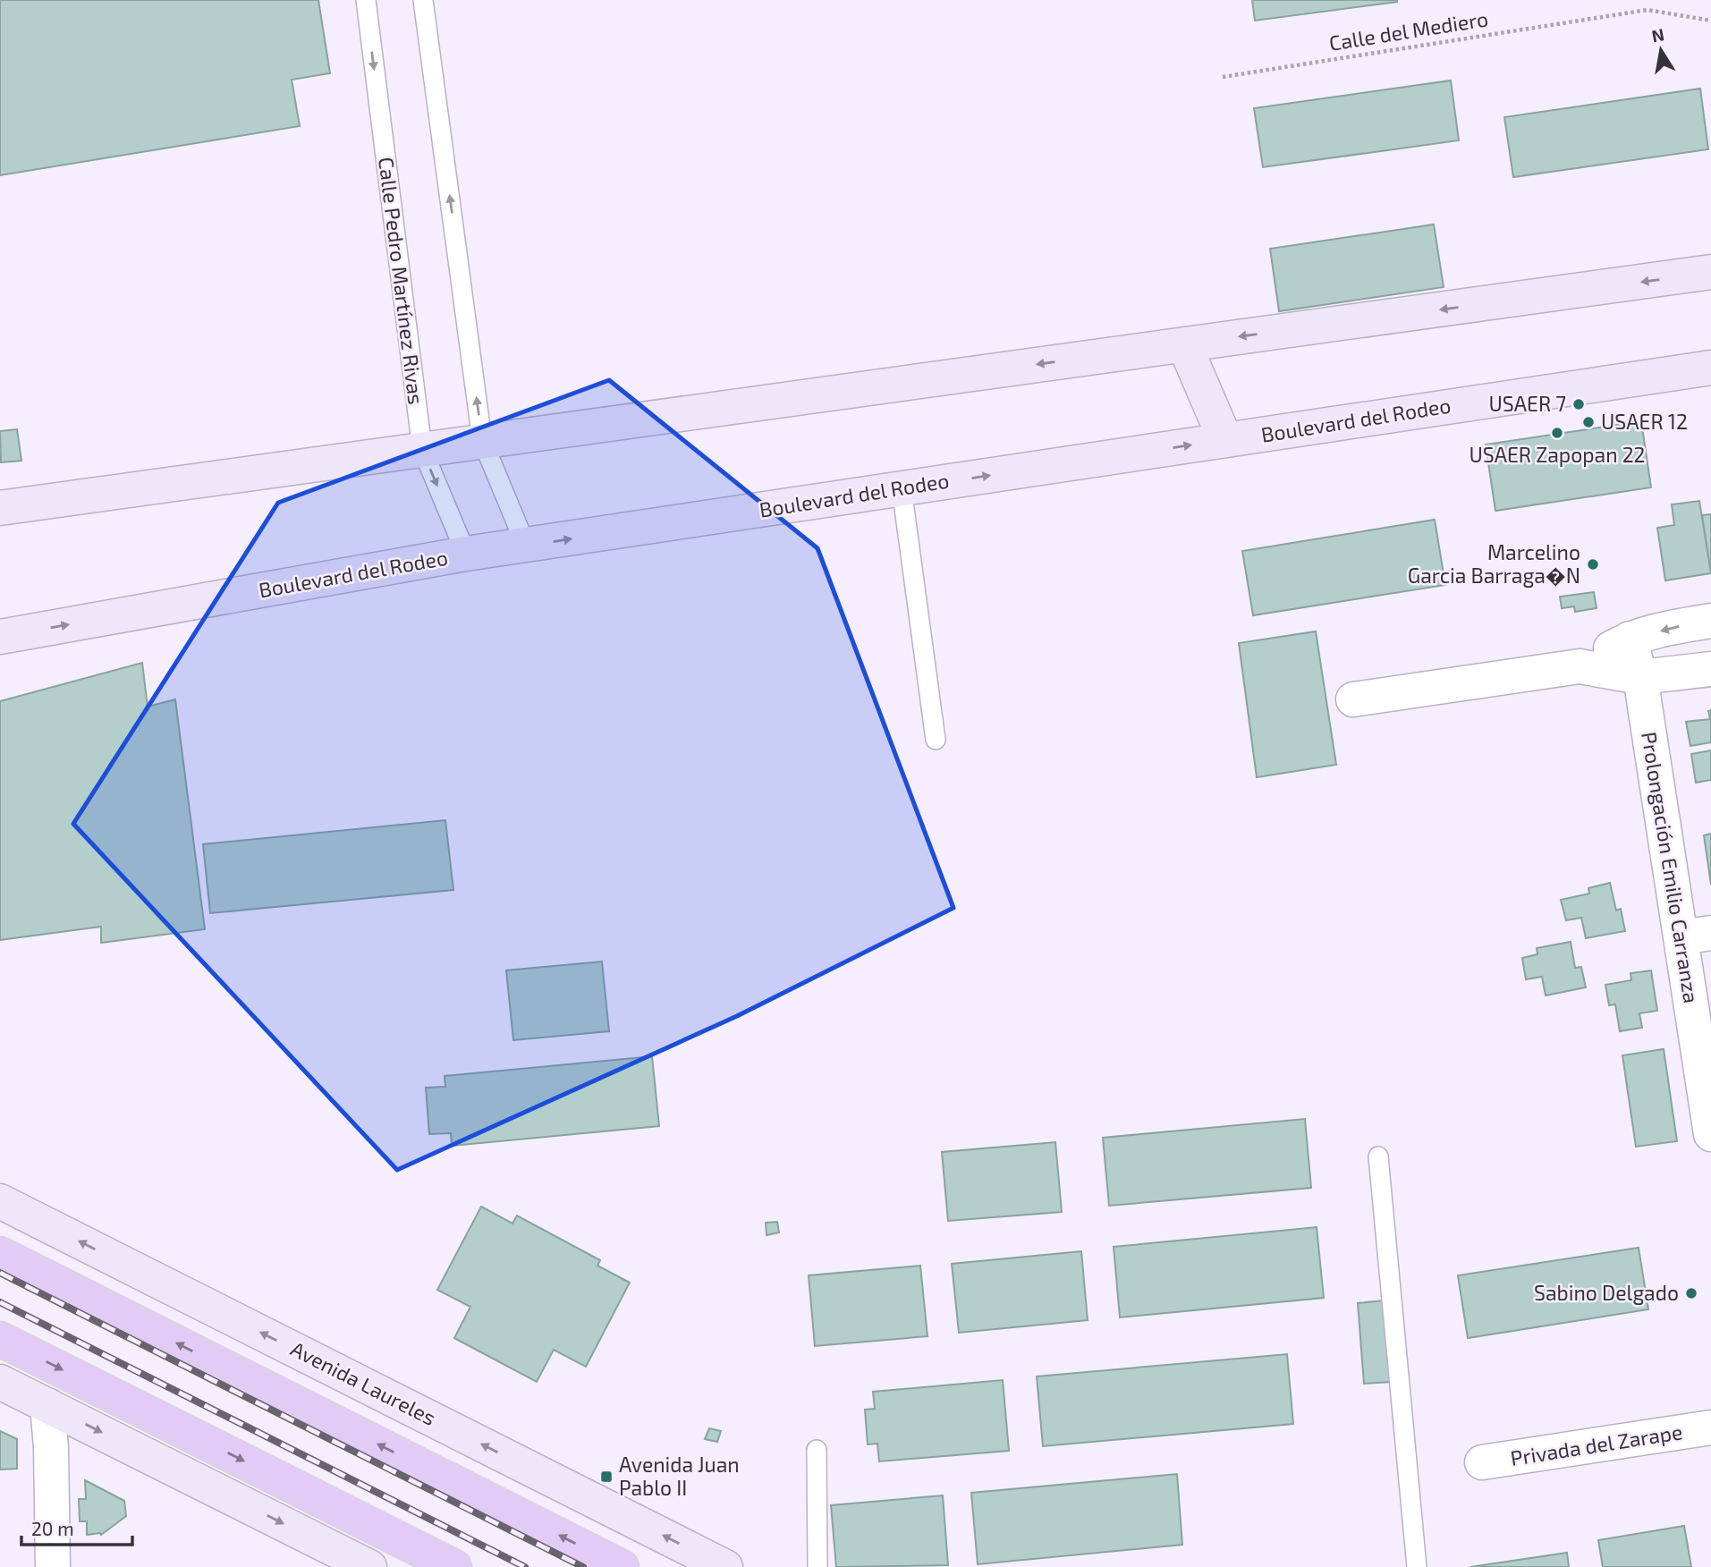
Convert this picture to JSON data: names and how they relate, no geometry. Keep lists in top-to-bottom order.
{
  "streets": {
    "street": [
      "Boulevard del Rodeo",
      "Prolongación Emilio Carranza",
      "Avenida Laureles",
      "Privada del Zarape"
    ],
    "lane": ["Calle Pedro Martínez Rivas"],
    "path": ["Calle del Mediero"]
  },
  "crossings": [
    ["Calle Pedro Martínez Rivas", "Boulevard del Rodeo"]
  ],
  "places": {
    "other": [
      "USAER 7",
      "USAER 12",
      "USAER Zapopan 22",
      "Marcelino Garcia Barraga�N",
      "Sabino Delgado"
    ],
    "transit": ["Avenida Juan Pablo II"]
  },
  "scale_bar": "20 m",
  "north": "top"
}
